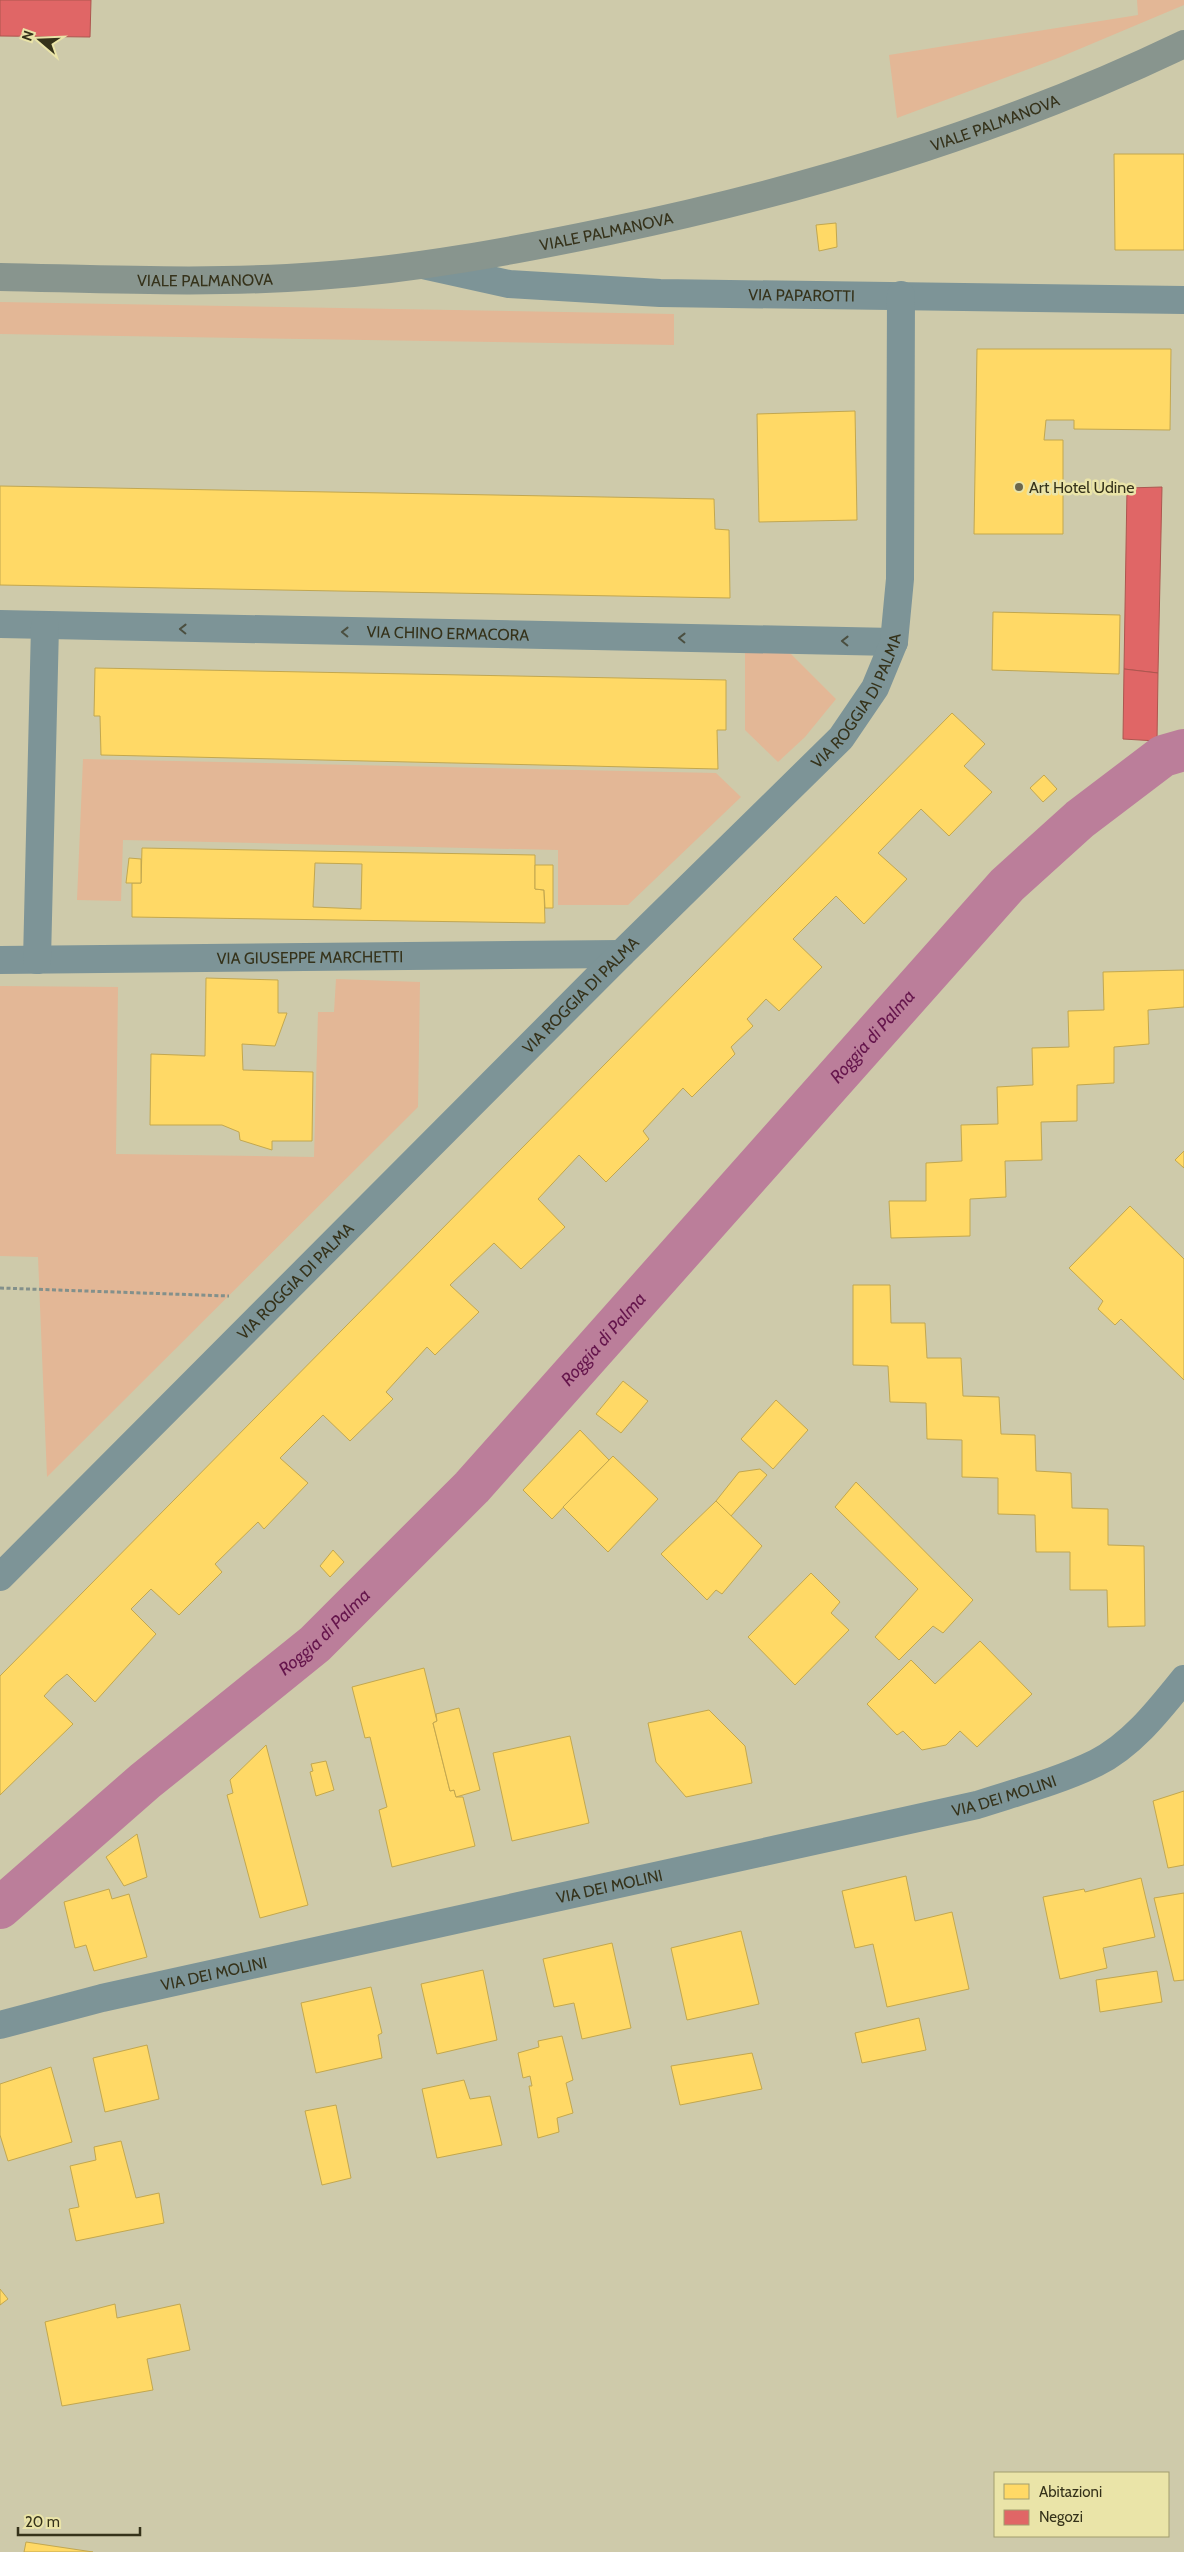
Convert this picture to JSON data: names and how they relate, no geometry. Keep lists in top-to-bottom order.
{
  "streets": {
    "main road": ["VIALE PALMANOVA"],
    "street": [
      "VIA PAPAROTTI",
      "VIA CHINO ERMACORA",
      "VIA ROGGIA DI PALMA",
      "VIA GIUSEPPE MARCHETTI",
      "VIA DEI MOLINI"
    ]
  },
  "crossings": [
    ["VIALE PALMANOVA", "VIA PAPAROTTI"],
    ["VIA PAPAROTTI", "VIA ROGGIA DI PALMA"],
    ["VIA CHINO ERMACORA", "VIA ROGGIA DI PALMA"],
    ["VIA ROGGIA DI PALMA", "VIA GIUSEPPE MARCHETTI"]
  ],
  "one_way": ["VIA CHINO ERMACORA"],
  "water": ["Roggia di Palma"],
  "places": ["Art Hotel Udine"],
  "legend": ["Abitazioni", "Negozi"],
  "scale_bar": "20 m",
  "north": "left"
}
